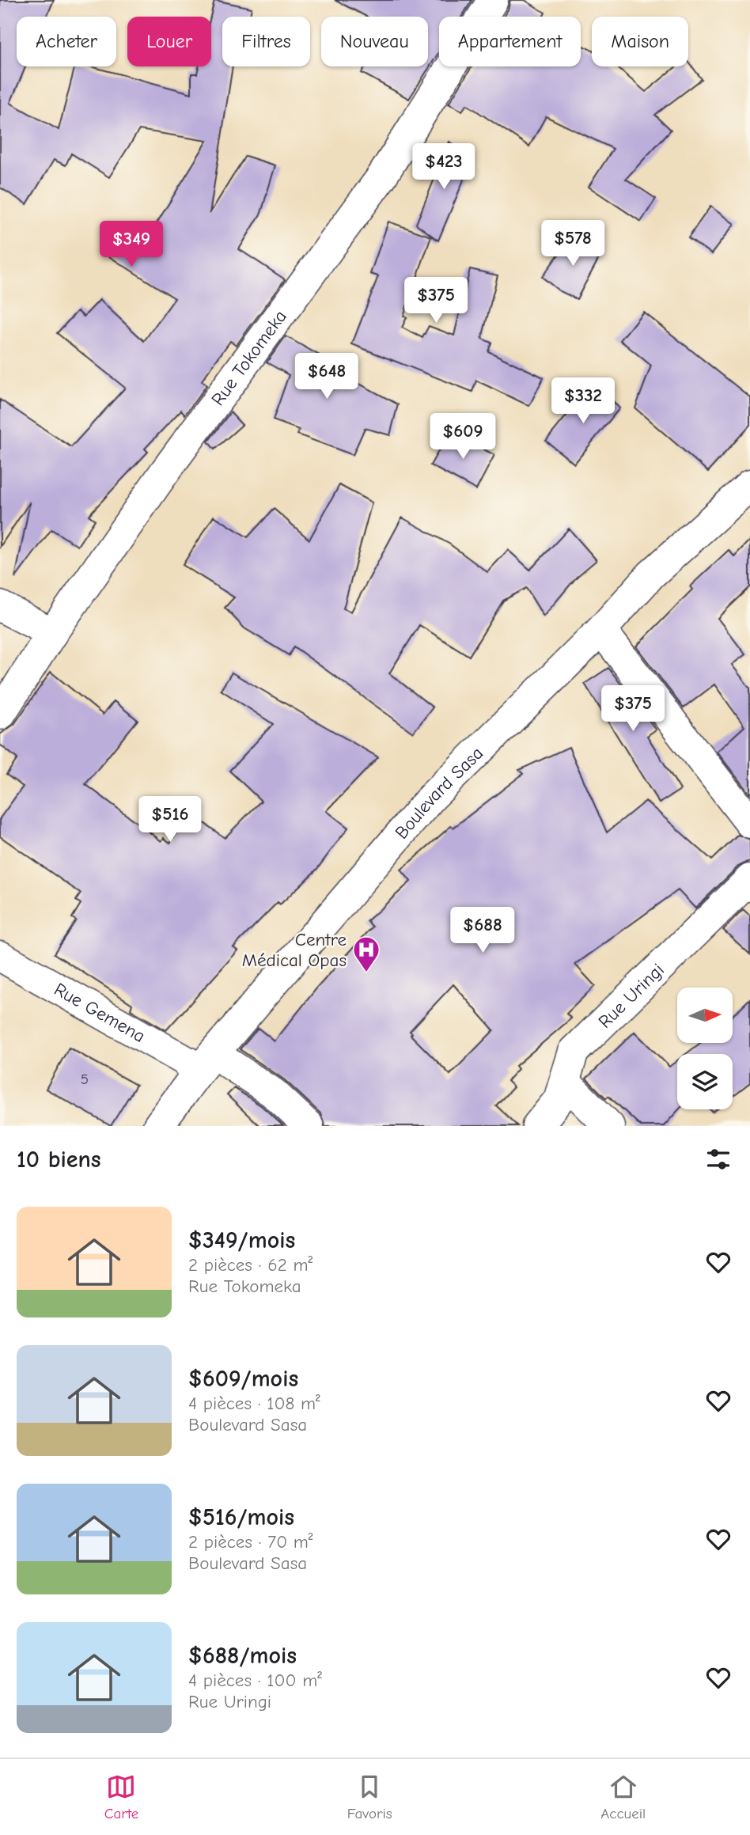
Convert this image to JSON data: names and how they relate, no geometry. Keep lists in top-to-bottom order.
{
  "streets": {
    "street": [
      "Rue Tokomeka",
      "Boulevard Sasa",
      "Rue Uringi",
      "Rue Gemena"
    ]
  },
  "crossings": [
    ["Boulevard Sasa", "Rue Gemena"]
  ],
  "places": {
    "hospital": ["Centre Médical Opas"]
  },
  "house_numbers": ["5"],
  "north": "right",
  "page": {
    "chip": [
      "Acheter",
      "Louer",
      "Filtres",
      "Nouveau",
      "Appartement",
      "Maison"
    ],
    "price": [
      "$423",
      "$578",
      "$349",
      "$375",
      "$648",
      "$332",
      "$609",
      "$375",
      "$516",
      "$688"
    ],
    "heading": "10 biens",
    "list": [
      {
        "name": "$349/mois",
        "note": "2 pièces · 62 m² · Rue Tokomeka"
      },
      {
        "name": "$609/mois",
        "note": "4 pièces · 108 m² · Boulevard Sasa"
      },
      {
        "name": "$516/mois",
        "note": "2 pièces · 70 m² · Boulevard Sasa"
      },
      {
        "name": "$688/mois",
        "note": "4 pièces · 100 m² · Rue Uringi"
      }
    ],
    "tabs": ["Carte", "Favoris", "Accueil"]
  }
}
